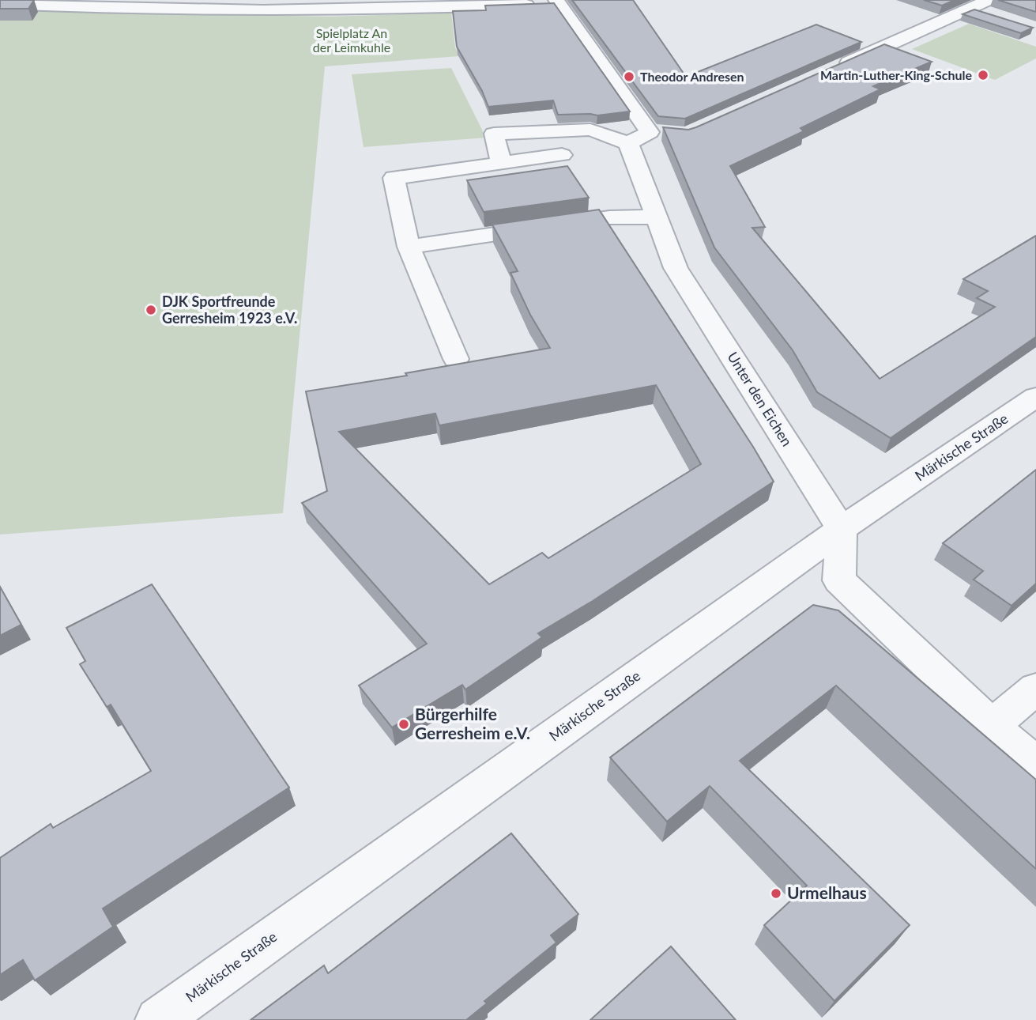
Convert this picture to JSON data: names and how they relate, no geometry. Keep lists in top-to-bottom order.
{
  "streets": {
    "street": ["Unter den Eichen", "Märkische Straße"]
  },
  "crossings": [
    ["Unter den Eichen", "Märkische Straße"]
  ],
  "parks": ["Spielplatz An der Leimkuhle"],
  "places": [
    "Martin-Luther-King-Schule",
    "Theodor Andresen",
    "DJK Sportfreunde Gerresheim 1923 e.V.",
    "Bürgerhilfe Gerresheim e.V.",
    "Urmelhaus"
  ]
}
